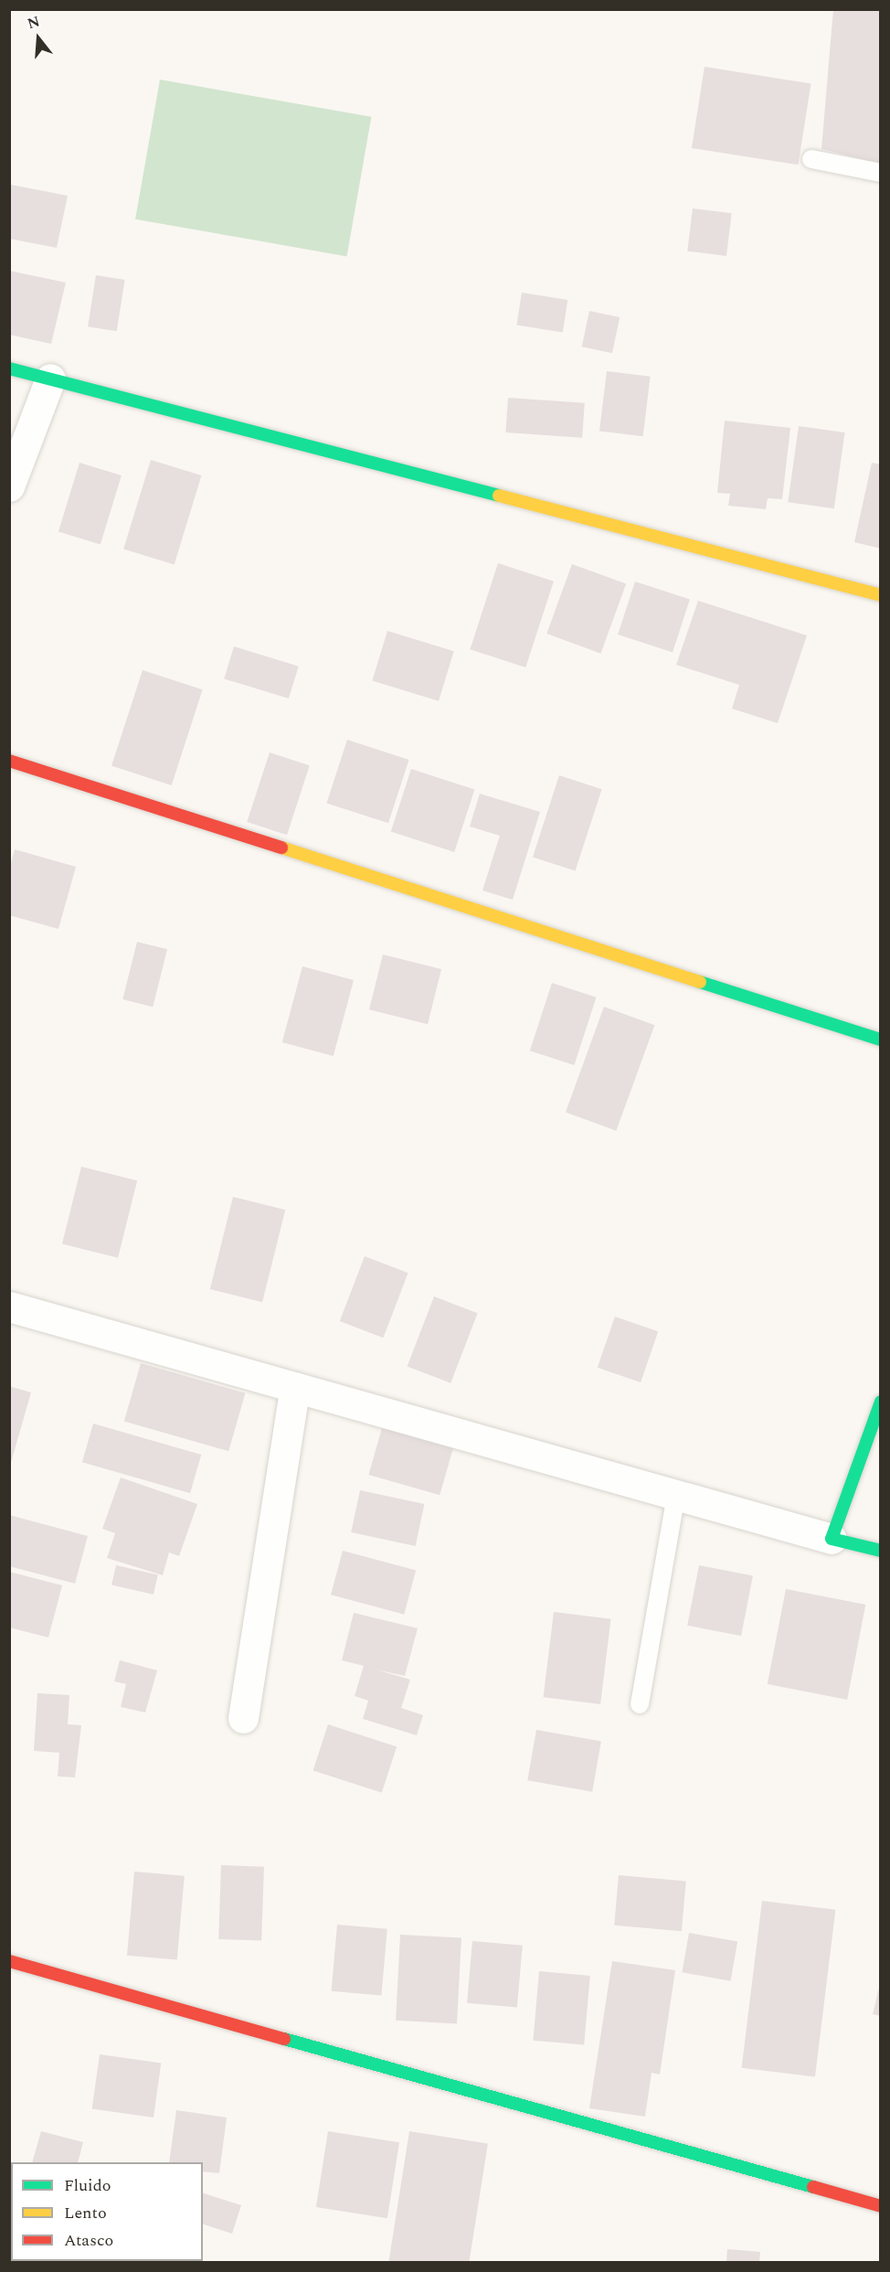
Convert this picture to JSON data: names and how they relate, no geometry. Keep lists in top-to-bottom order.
{
  "legend": ["Fluido", "Lento", "Atasco"],
  "north": "top"
}
